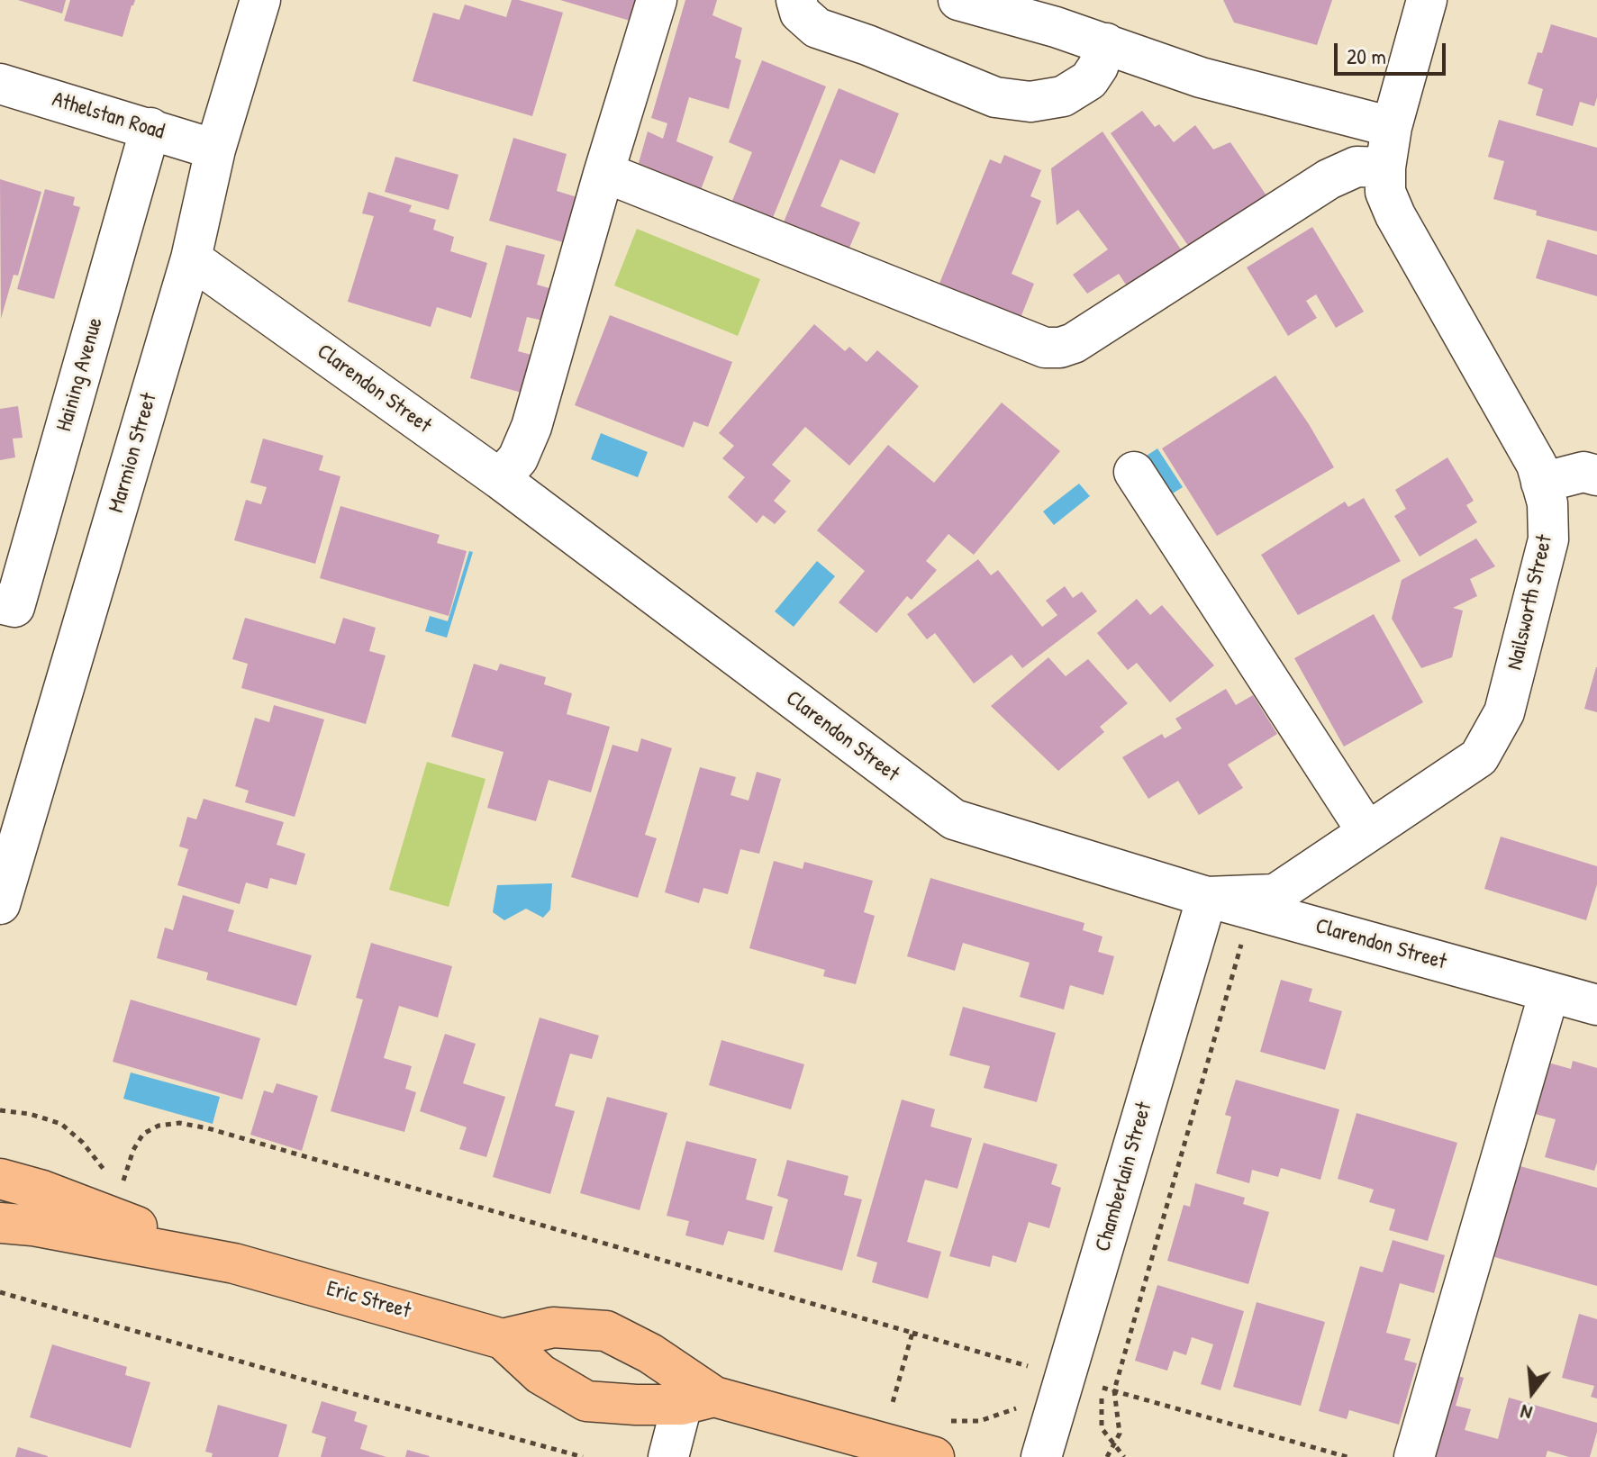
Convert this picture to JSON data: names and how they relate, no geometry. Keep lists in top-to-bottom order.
{
  "streets": {
    "main road": ["Eric Street"],
    "street": [
      "Athelstan Road",
      "Haining Avenue",
      "Clarendon Street",
      "Marmion Street",
      "Nailsworth Street",
      "Chamberlain Street"
    ]
  },
  "crossings": [
    ["Athelstan Road", "Haining Avenue"],
    ["Athelstan Road", "Marmion Street"],
    ["Clarendon Street", "Marmion Street"],
    ["Clarendon Street", "Nailsworth Street"],
    ["Clarendon Street", "Chamberlain Street"],
    ["Nailsworth Street", "Chamberlain Street"]
  ],
  "scale_bar": "20 m",
  "north": "bottom"
}
